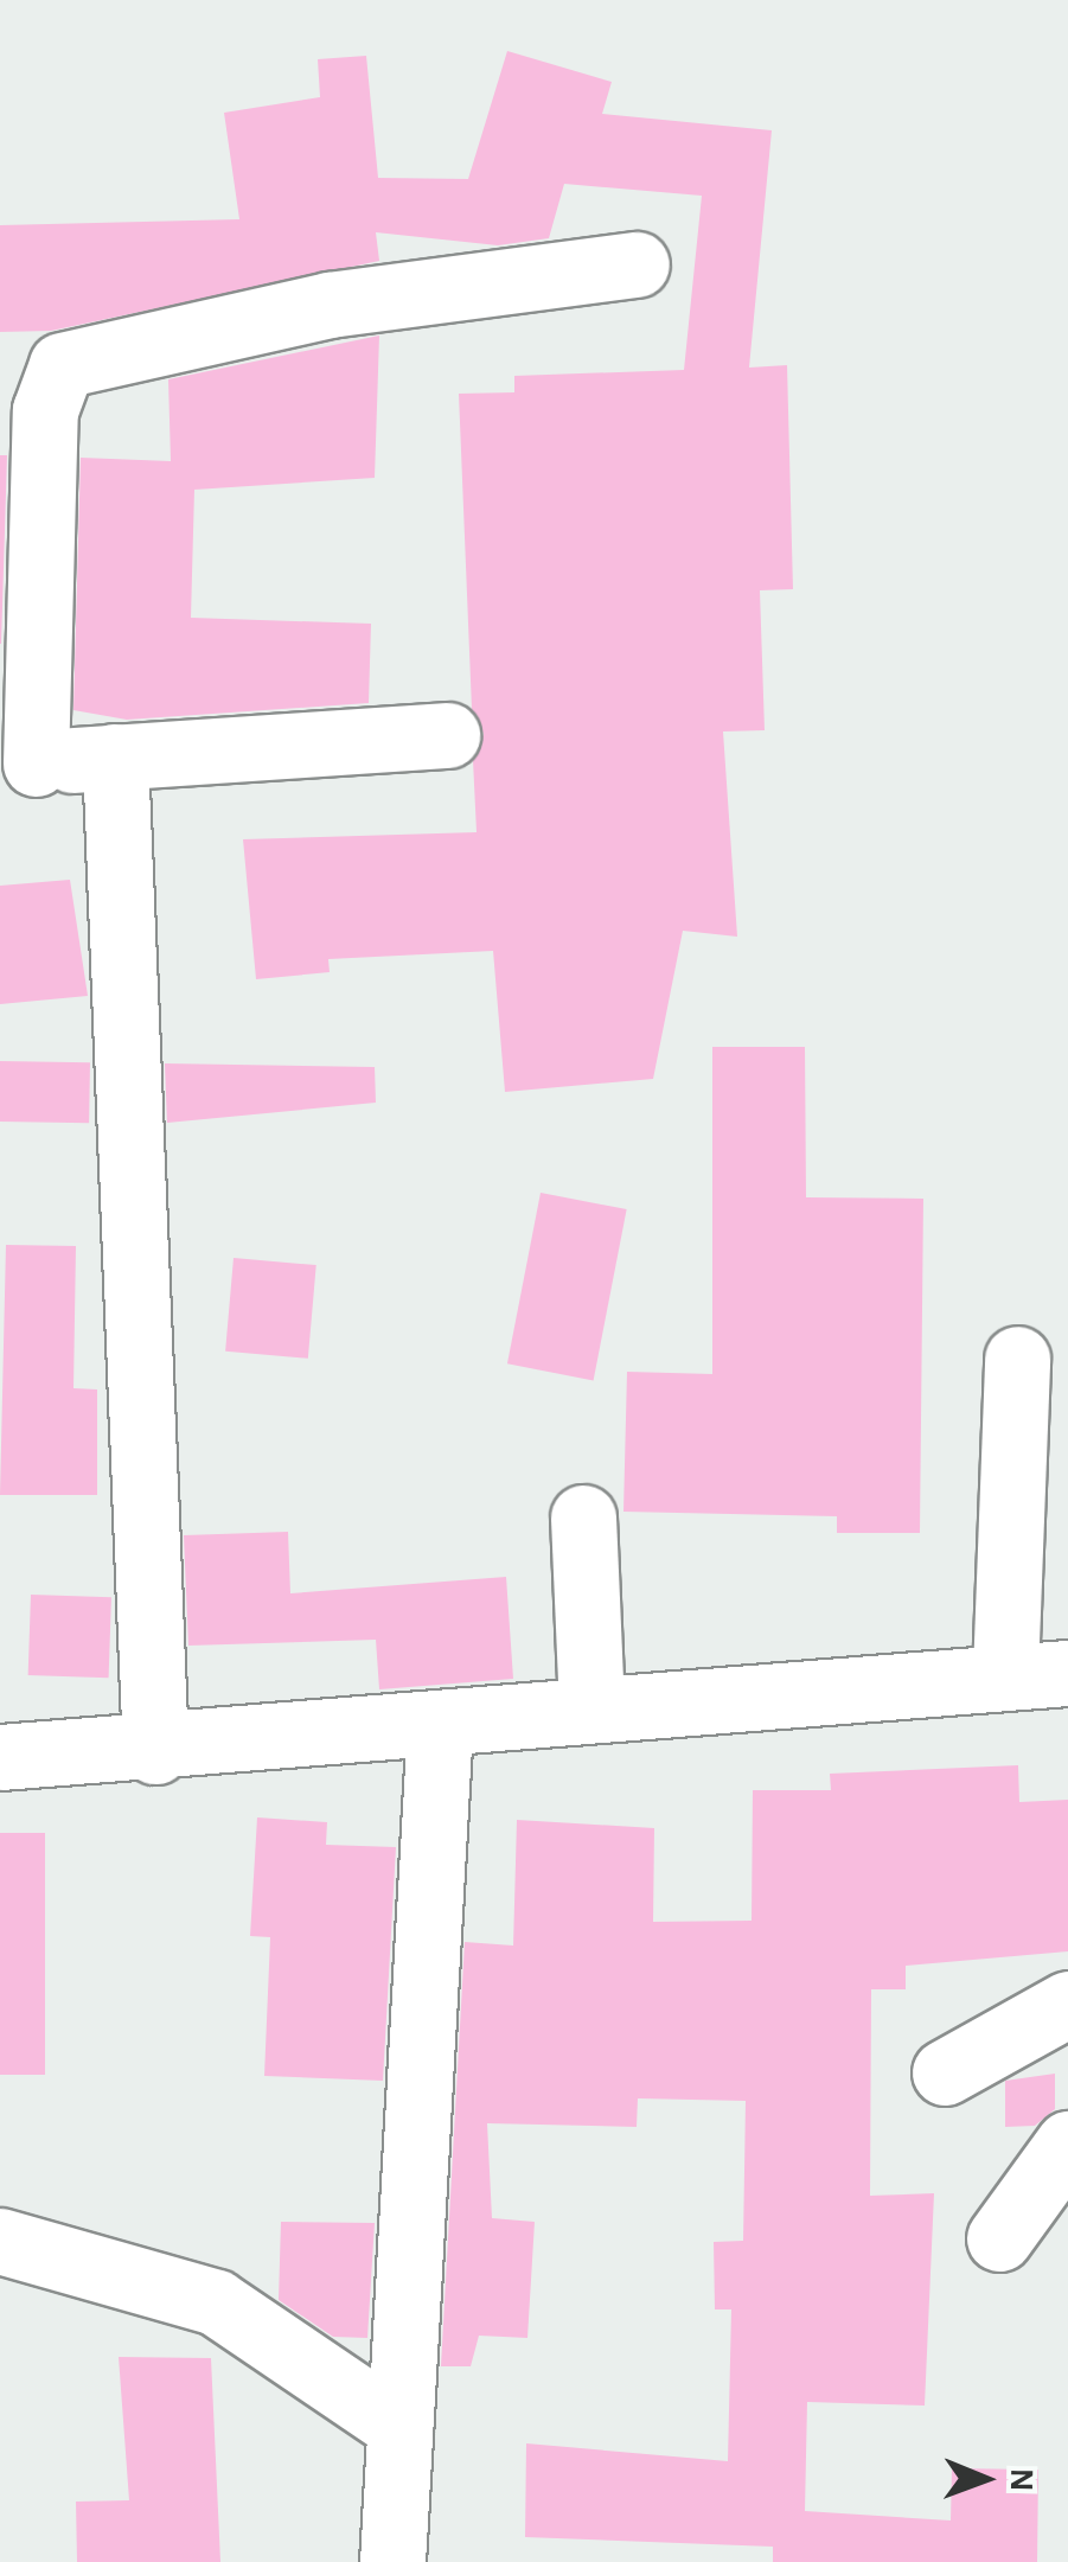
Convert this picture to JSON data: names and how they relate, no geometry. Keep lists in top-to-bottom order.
{
  "north": "right"
}
